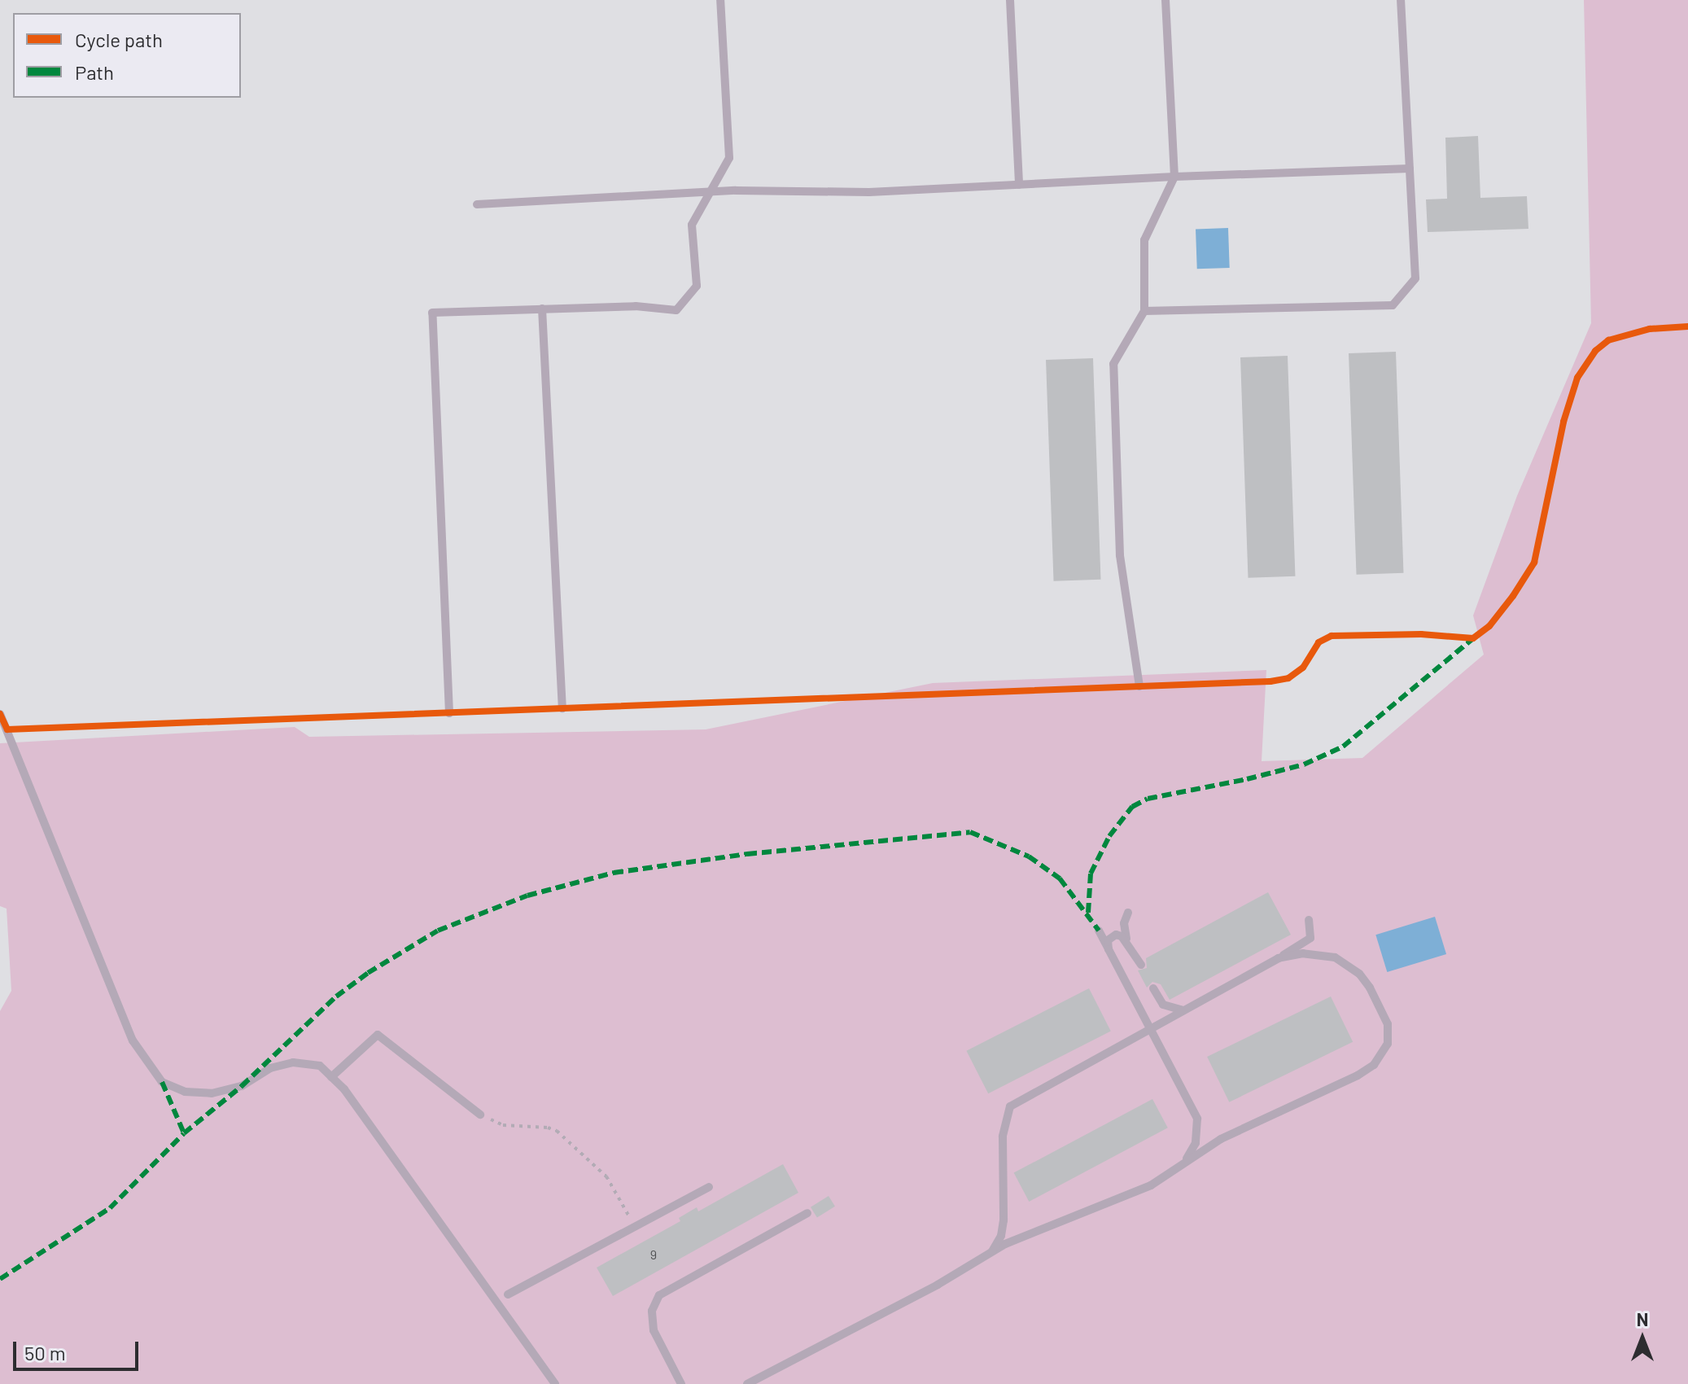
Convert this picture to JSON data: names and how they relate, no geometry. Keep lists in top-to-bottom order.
{
  "house_numbers": ["9"],
  "legend": ["Cycle path", "Path"],
  "scale_bar": "50 m",
  "north": "top"
}
